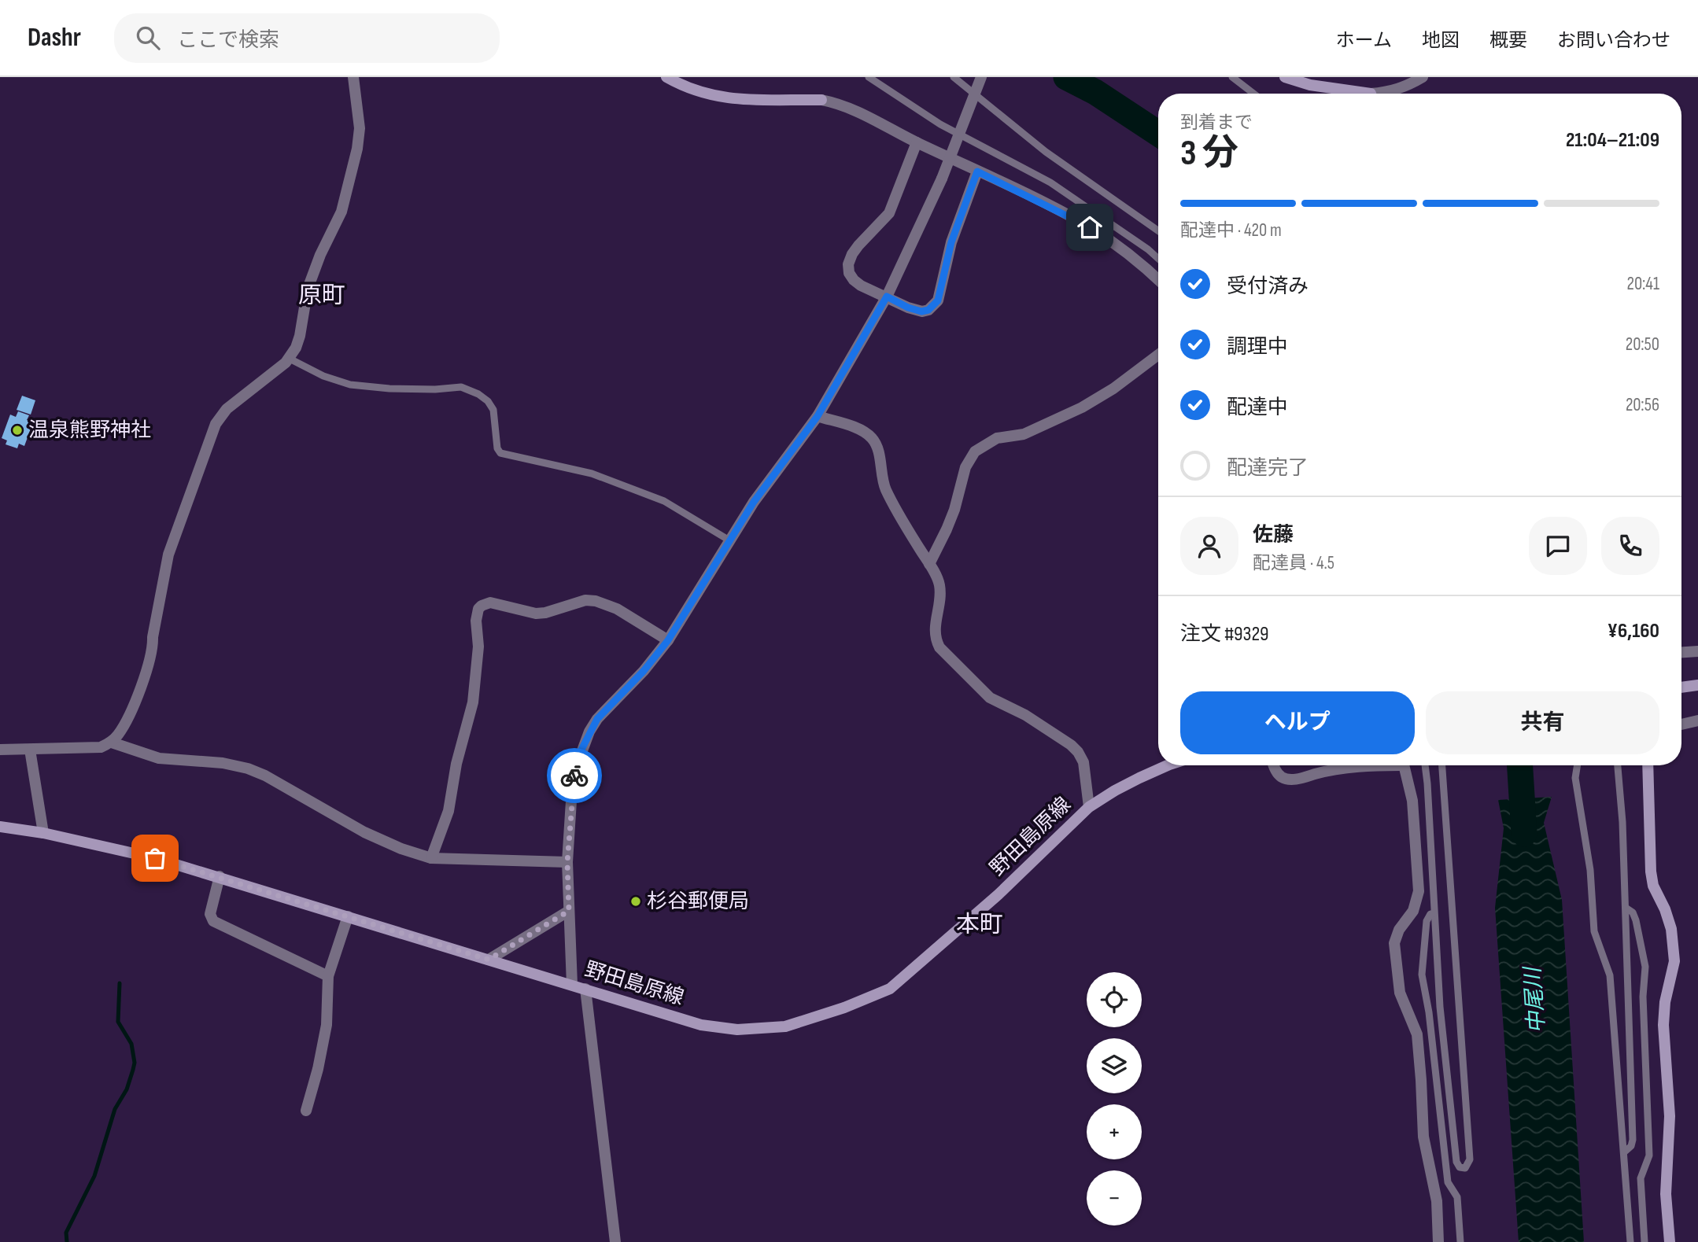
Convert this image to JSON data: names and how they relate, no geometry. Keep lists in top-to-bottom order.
{
  "streets": {
    "main road": ["野田島原線"]
  },
  "districts": ["原町", "本町"],
  "water": ["中尾川"],
  "places": ["温泉熊野神社", "杉谷郵便局"],
  "page": {
    "header": "Dashr",
    "search": "ここで検索",
    "nav": [
      "ホーム",
      "地図",
      "概要",
      "お問い合わせ"
    ],
    "heading": ["3 分", "到着まで", "21:04–21:09"],
    "panel": [
      "佐藤",
      "配達員 · 4.5",
      "注文 #9329",
      "¥6,160"
    ],
    "bar": "配達中 · 420 m",
    "list": [
      ["受付済み", "20:41"],
      ["調理中", "20:50"],
      ["配達中", "20:56"],
      "配達完了"
    ],
    "buttons": ["ヘルプ", "共有"],
    "map_buttons": ["+", "−"]
  }
}
